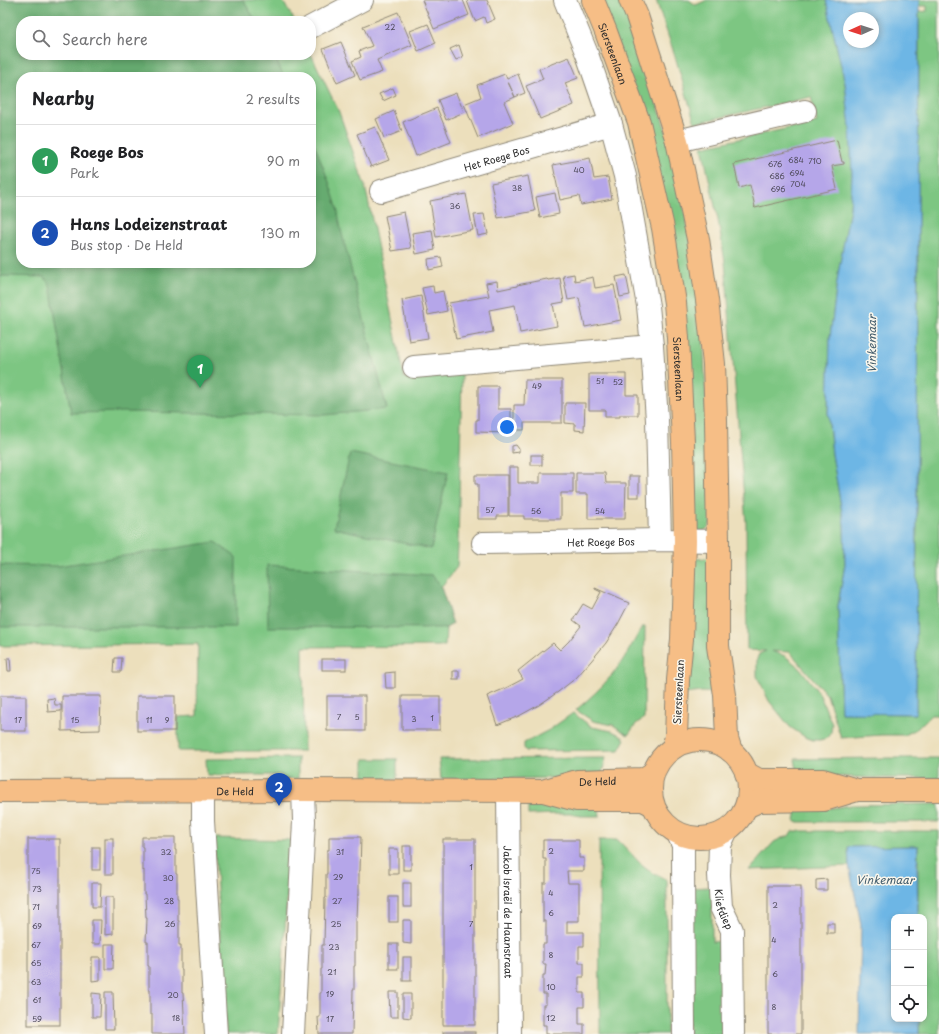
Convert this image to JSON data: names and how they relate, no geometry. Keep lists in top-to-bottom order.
{
  "streets": {
    "main road": ["Siersteenlaan", "De Held"],
    "street": ["Het Roege Bos", "Kliefdiep", "Jakob Israël de Haanstraat"]
  },
  "crossings": [
    ["Siersteenlaan", "Het Roege Bos"],
    ["Siersteenlaan", "De Held"],
    ["Siersteenlaan", "Kliefdiep"],
    ["De Held", "Kliefdiep"],
    ["De Held", "Jakob Israël de Haanstraat"]
  ],
  "water": ["Vinkemaar"],
  "house_numbers": [
    "22",
    "684",
    "710",
    "676",
    "40",
    "694",
    "686",
    "704",
    "38",
    "696",
    "36",
    "51",
    "52",
    "49",
    "57",
    "56",
    "54",
    "7",
    "5",
    "1",
    "3",
    "17",
    "15",
    "11",
    "9",
    "2",
    "32",
    "31",
    "1",
    "75",
    "29",
    "30",
    "73",
    "4",
    "28",
    "27",
    "2",
    "71",
    "6",
    "26",
    "25",
    "7",
    "69",
    "4",
    "67",
    "23",
    "8",
    "65",
    "21",
    "6",
    "63",
    "10",
    "19",
    "20",
    "61",
    "8",
    "18",
    "12",
    "59",
    "17"
  ],
  "north": "left",
  "page": {
    "search": "Search here",
    "heading": ["Nearby", "2 results"],
    "list": [
      {
        "mark": "1",
        "name": "Roege Bos",
        "note": "Park",
        "value": "90 m"
      },
      {
        "mark": "2",
        "name": "Hans Lodeizenstraat",
        "note": "Bus stop · De Held",
        "value": "130 m"
      }
    ],
    "pins": ["1", "2"],
    "map_buttons": ["+", "−"]
  }
}
